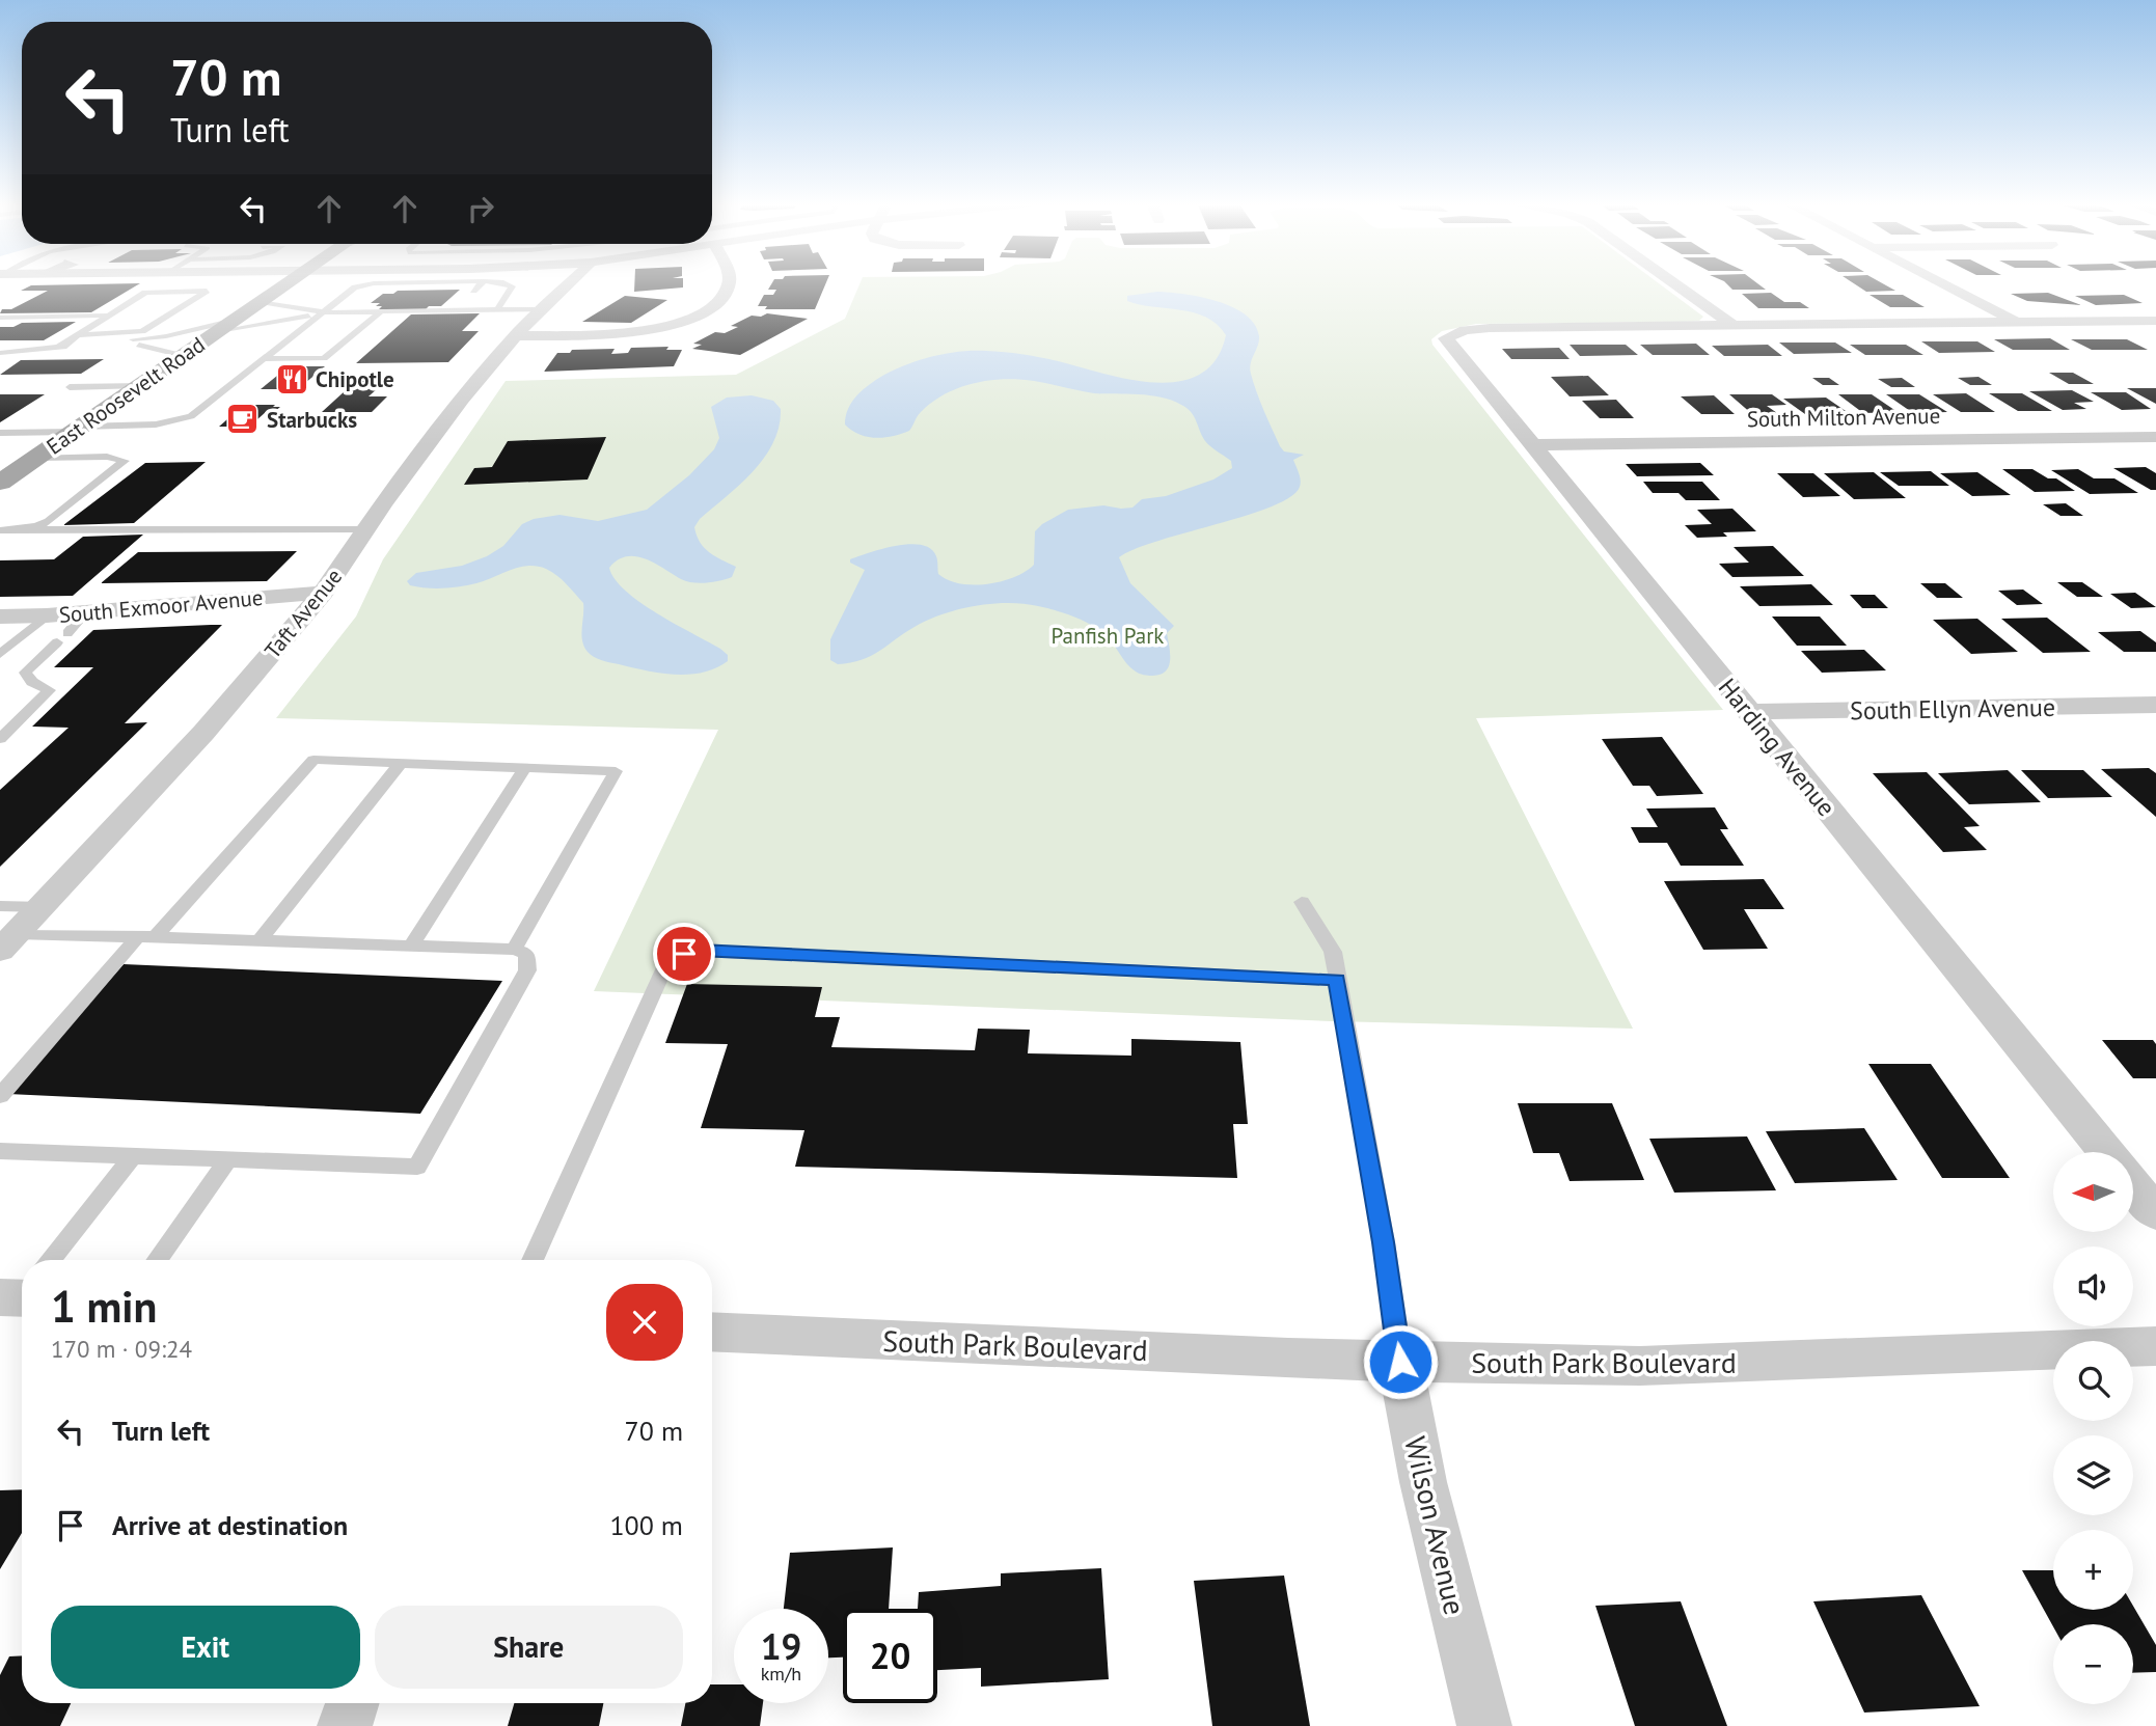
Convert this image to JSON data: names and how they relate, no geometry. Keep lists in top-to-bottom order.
{
  "streets": {
    "main road": ["East Roosevelt Road"],
    "street": [
      "South Milton Avenue",
      "South Exmoor Avenue",
      "Taft Avenue",
      "South Ellyn Avenue",
      "Harding Avenue",
      "South Park Boulevard",
      "Wilson Avenue"
    ]
  },
  "crossings": [
    ["South Milton Avenue", "Harding Avenue"],
    ["South Exmoor Avenue", "Taft Avenue"],
    ["South Ellyn Avenue", "Harding Avenue"],
    ["South Park Boulevard", "Wilson Avenue"]
  ],
  "parks": ["Panfish Park"],
  "places": {
    "restaurant": ["Chipotle"],
    "cafe": ["Starbucks"]
  },
  "north": "left",
  "page": {
    "turn": ["70 m", "Turn left"],
    "map_buttons": ["+", "−"],
    "heading": ["1 min", "170 m · 09:24"],
    "list": [
      {
        "name": "Turn left",
        "value": "70 m"
      },
      {
        "name": "Arrive at destination",
        "value": "100 m"
      }
    ],
    "buttons": ["Exit", "Share"],
    "speed": "19 km/h",
    "limit": "20"
  }
}
